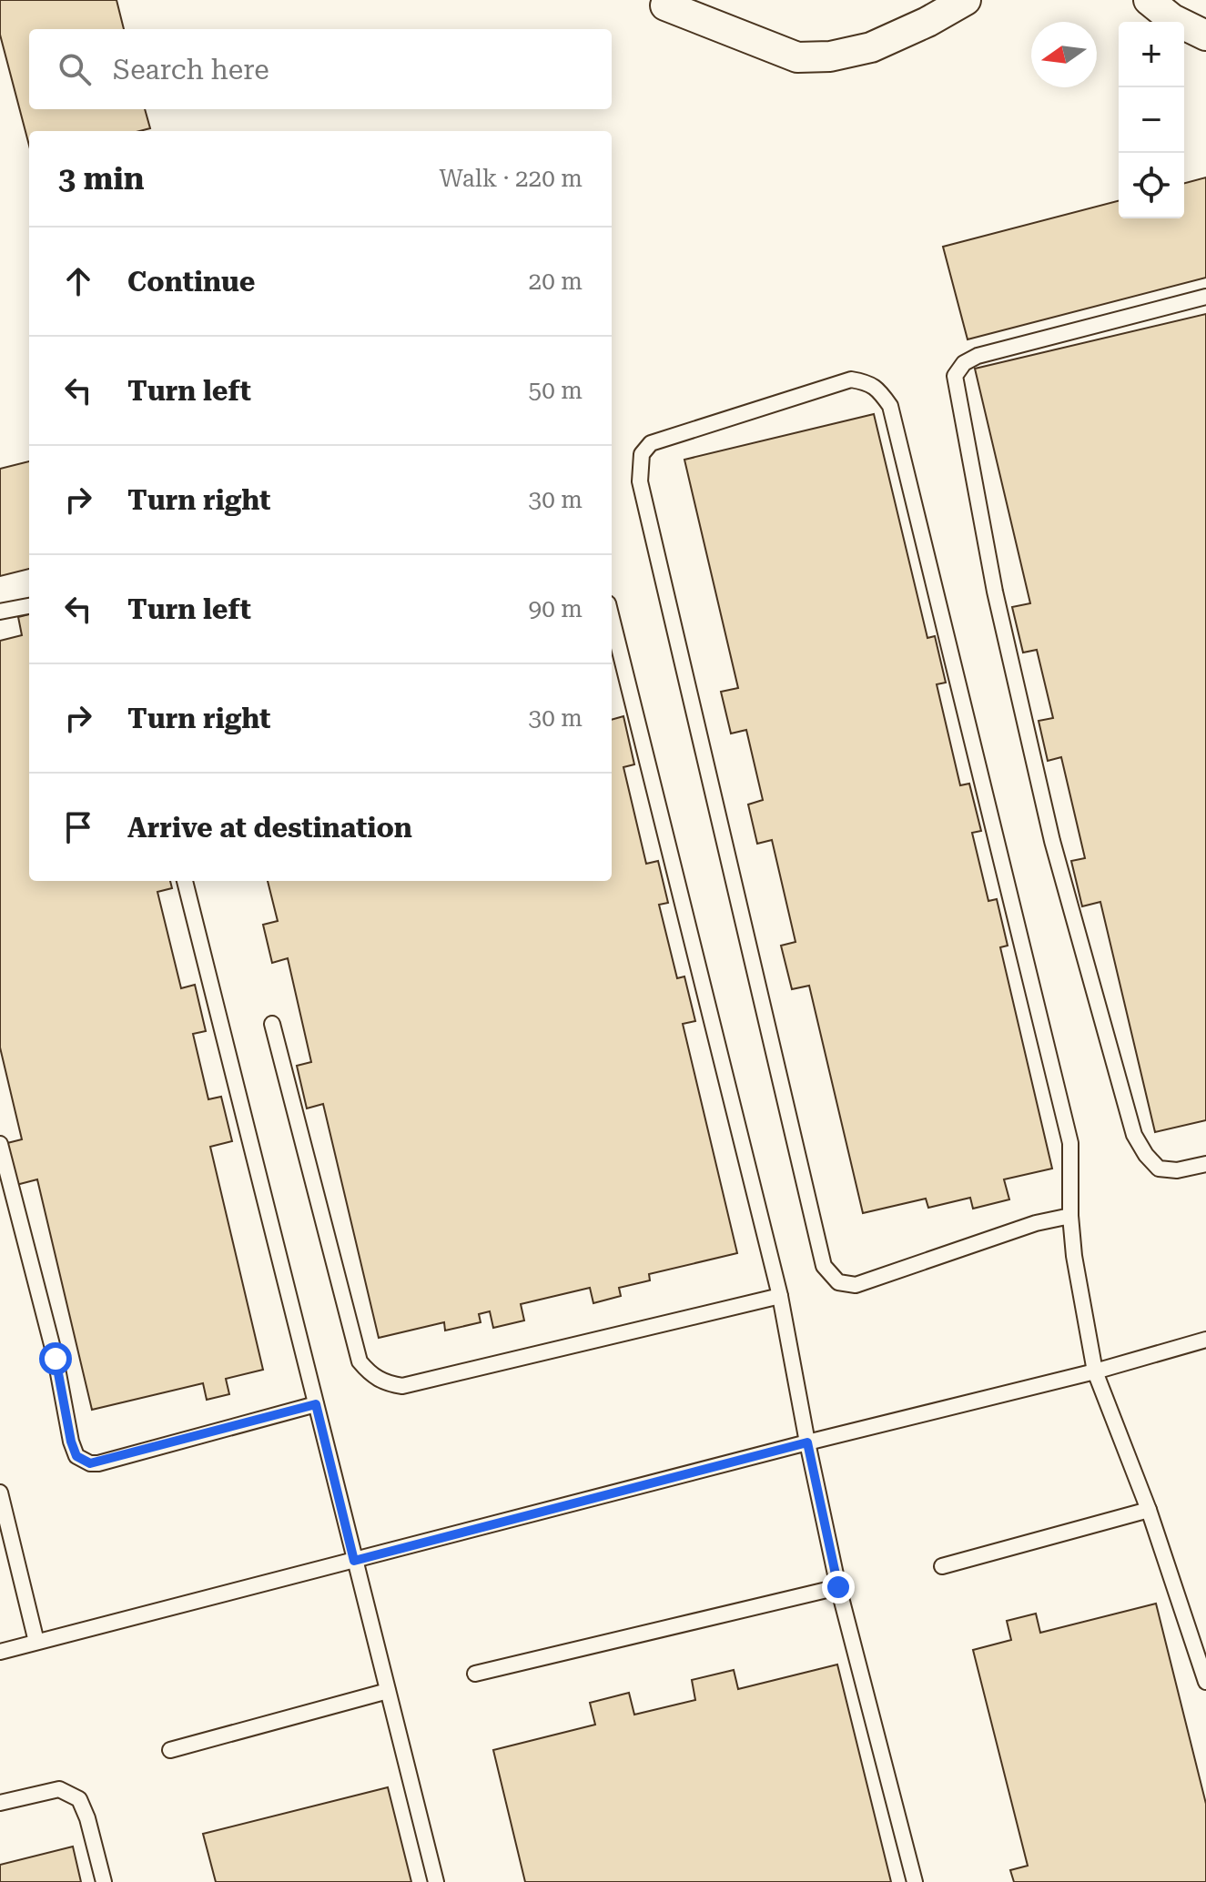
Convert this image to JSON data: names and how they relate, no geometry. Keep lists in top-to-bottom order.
{
  "north": "left",
  "page": {
    "map_buttons": ["+", "−"],
    "search": "Search here",
    "heading": ["3 min", "Walk · 220 m"],
    "list": [
      ["Continue", "20 m"],
      ["Turn left", "50 m"],
      ["Turn right", "30 m"],
      ["Turn left", "90 m"],
      ["Turn right", "30 m"],
      "Arrive at destination"
    ]
  }
}
